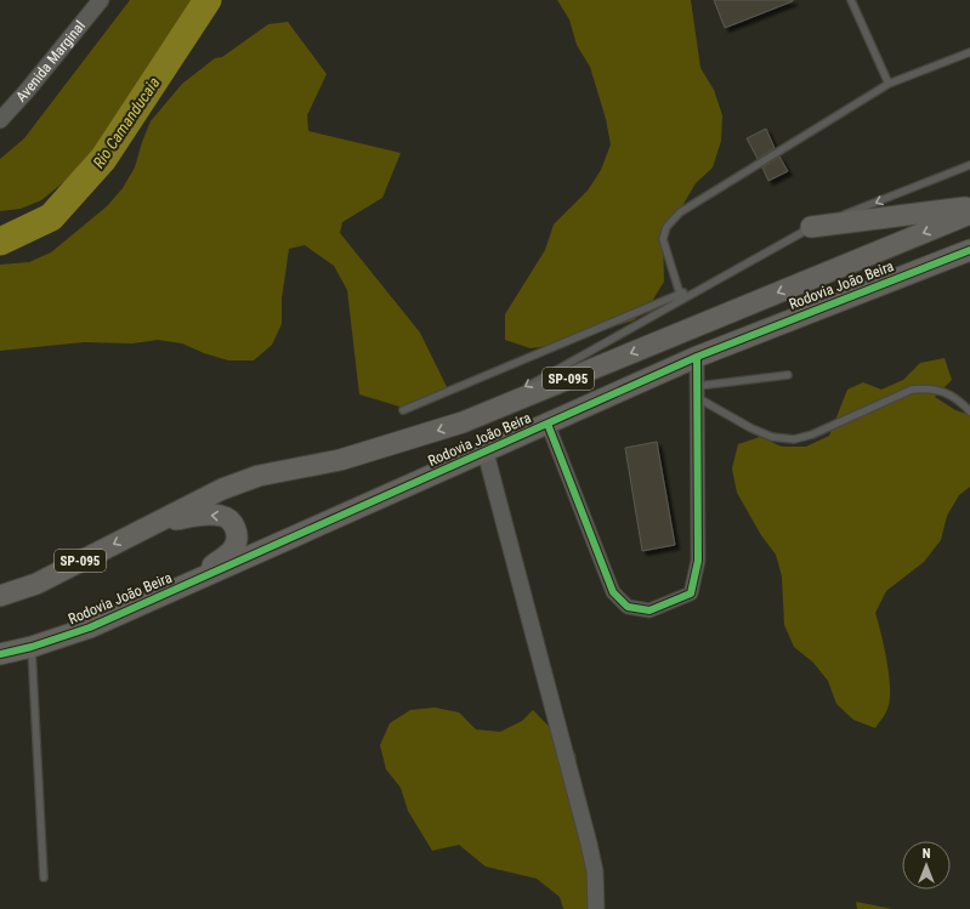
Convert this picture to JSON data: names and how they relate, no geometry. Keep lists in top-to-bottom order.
{
  "streets": {
    "main road": ["Rodovia João Beira", "SP-095"],
    "street": ["Avenida Marginal"]
  },
  "water": ["Rio Camanducaia"],
  "north": "top"
}
